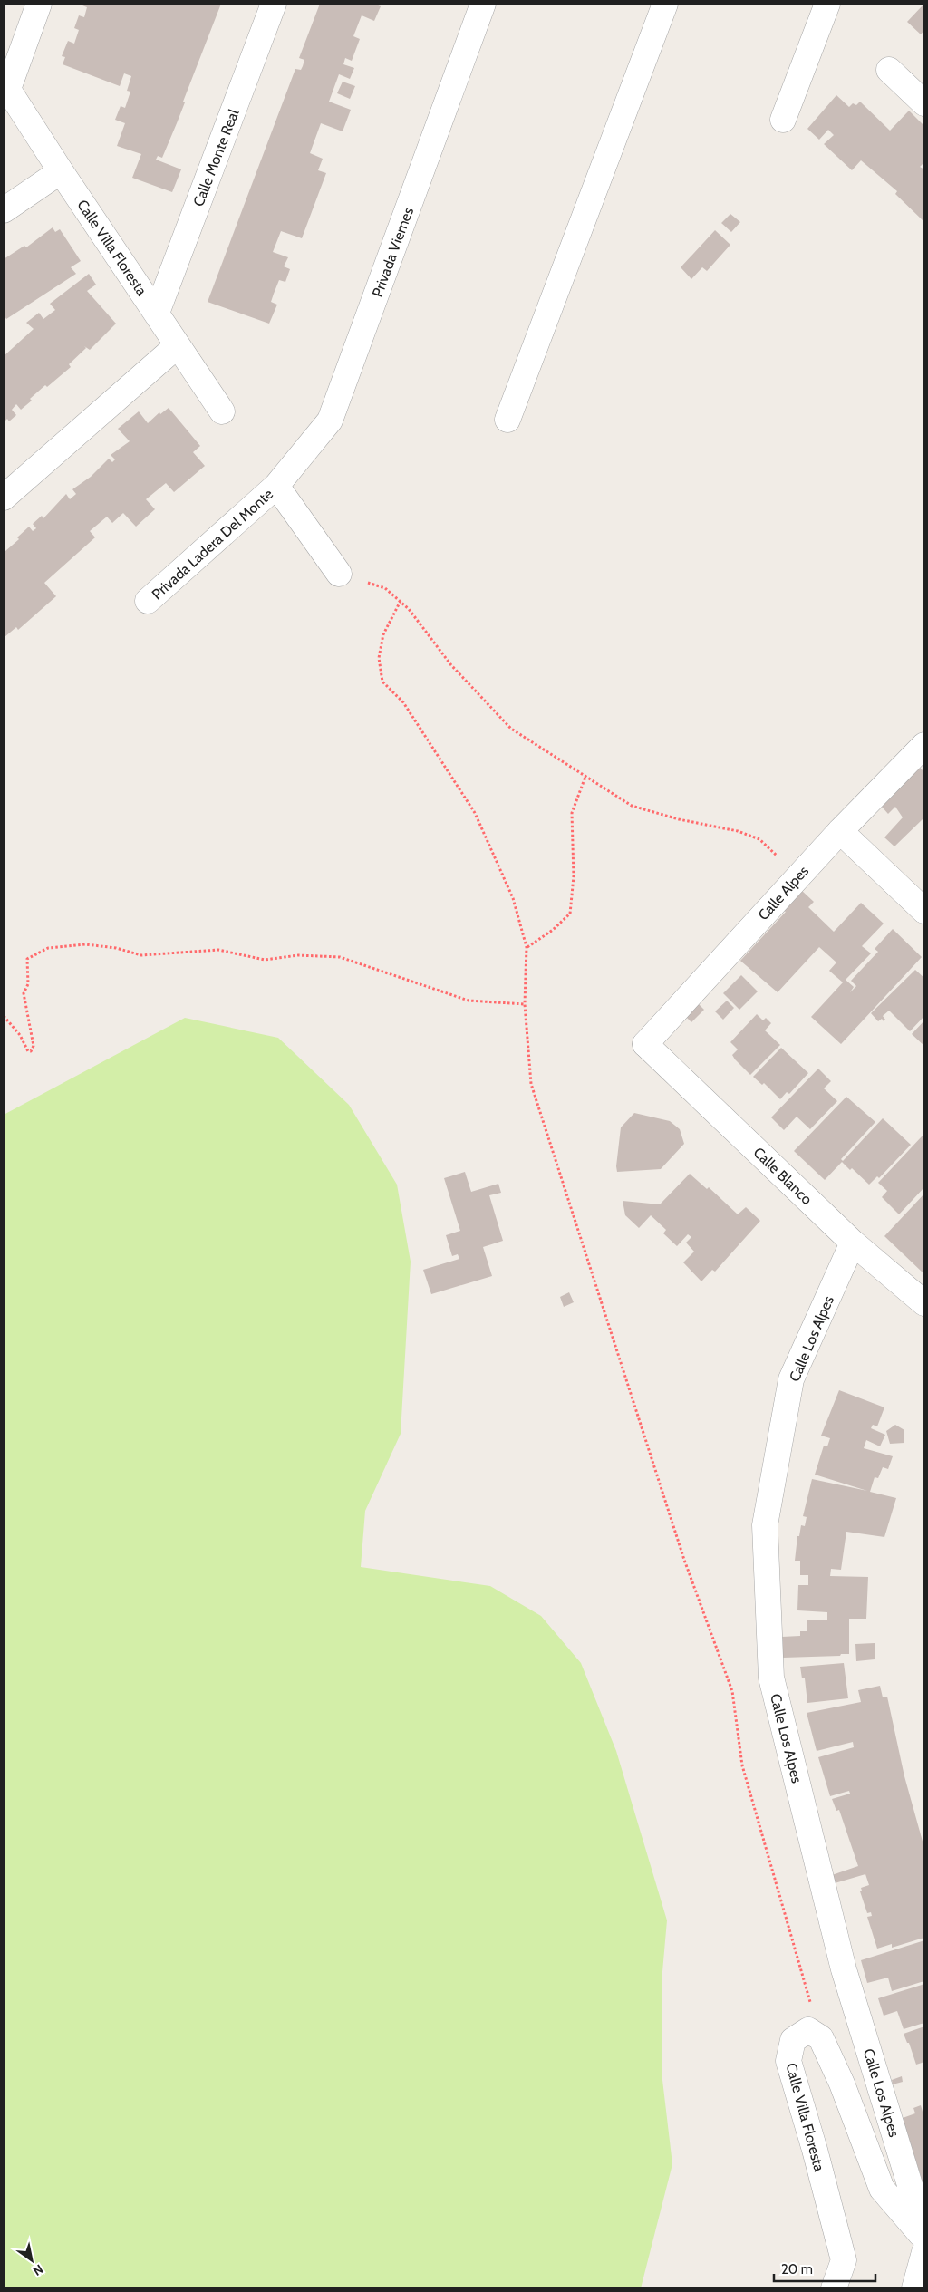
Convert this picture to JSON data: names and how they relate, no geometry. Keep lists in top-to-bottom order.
{
  "streets": {
    "street": [
      "Calle Monte Real",
      "Calle Villa Floresta",
      "Privada Viernes",
      "Privada Ladera Del Monte",
      "Calle Alpes",
      "Calle Blanco",
      "Calle Los Alpes"
    ]
  },
  "crossings": [
    ["Calle Monte Real", "Calle Villa Floresta"],
    ["Privada Viernes", "Privada Ladera Del Monte"],
    ["Calle Alpes", "Calle Blanco"],
    ["Calle Blanco", "Calle Los Alpes"]
  ],
  "scale_bar": "20 m",
  "north": "bottom right"
}
